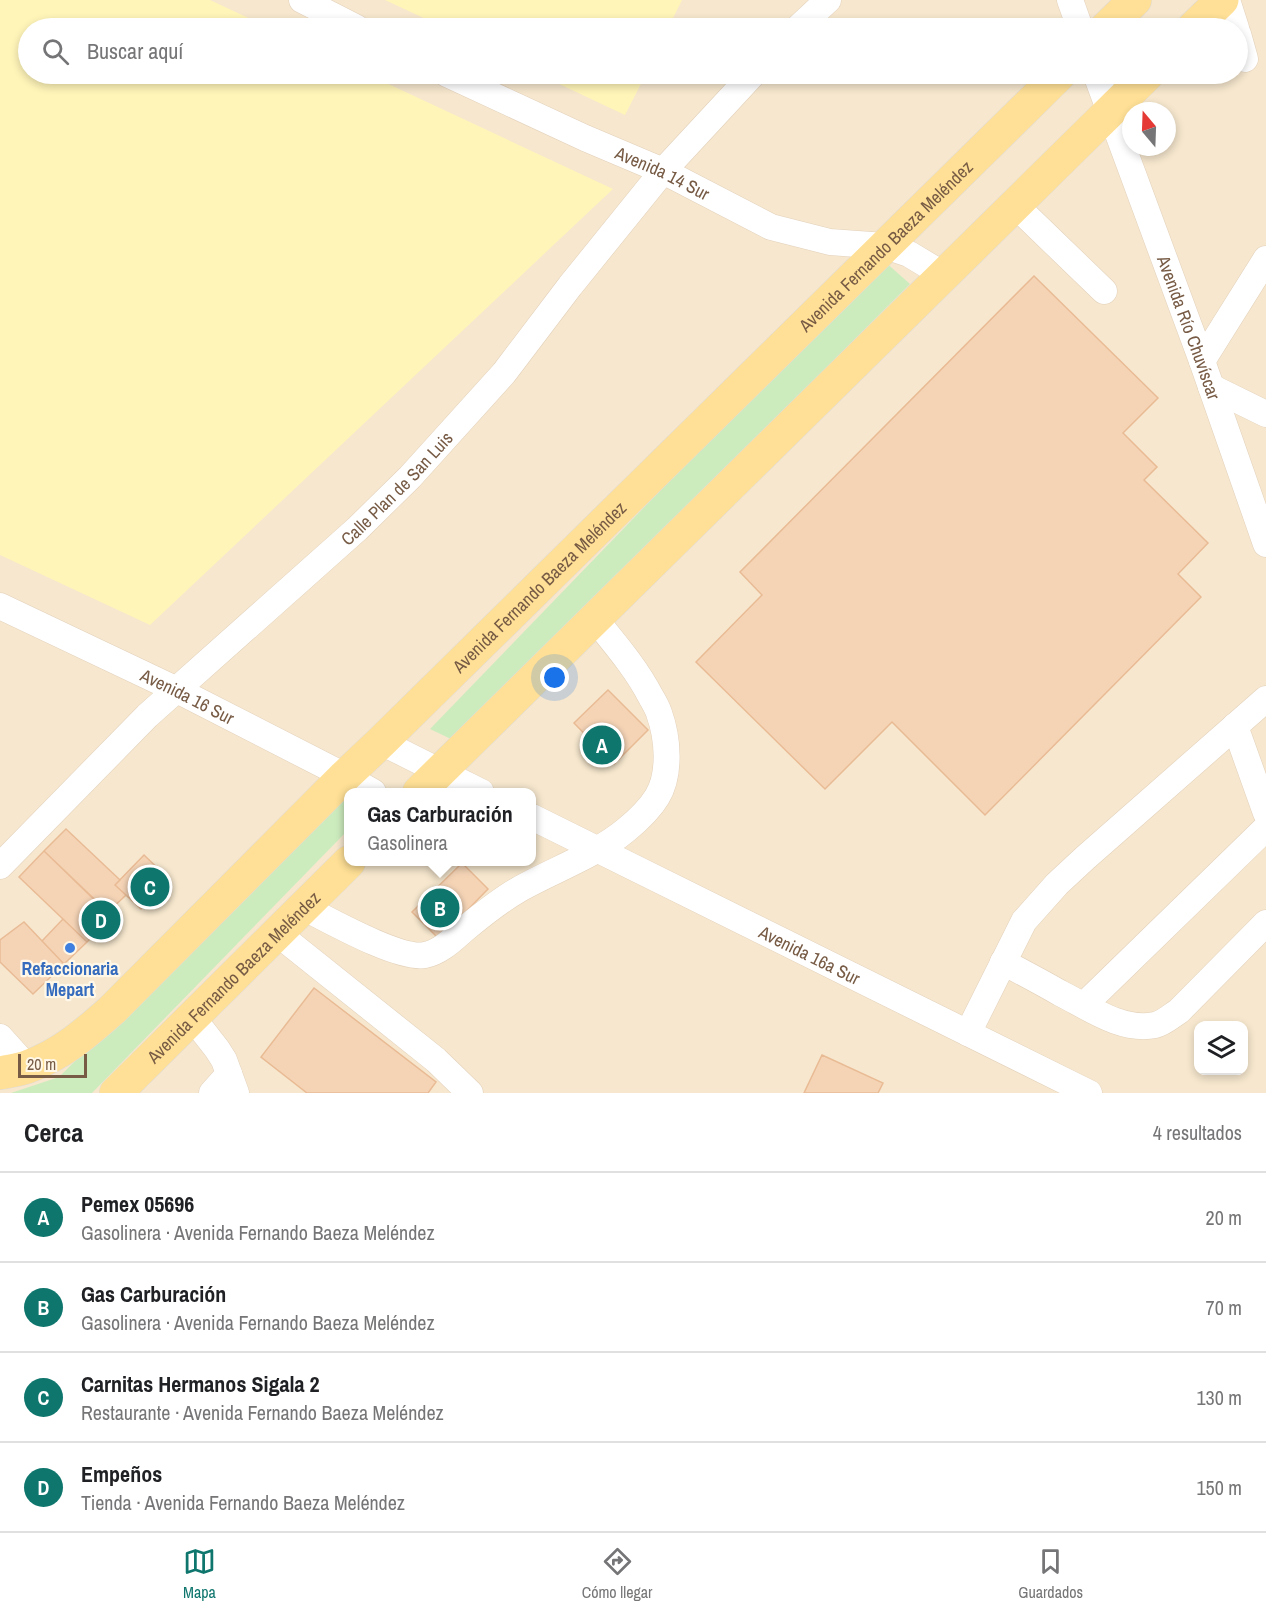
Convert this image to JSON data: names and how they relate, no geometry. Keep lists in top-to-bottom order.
{
  "streets": {
    "main road": ["Avenida Fernando Baeza Meléndez"],
    "street": [
      "Avenida 14 Sur",
      "Avenida Río Chuvíscar",
      "Calle Plan de San Luis",
      "Avenida 16 Sur",
      "Avenida 16a Sur"
    ]
  },
  "crossings": [
    ["Avenida 14 Sur", "Avenida Fernando Baeza Meléndez"],
    ["Avenida 14 Sur", "Calle Plan de San Luis"],
    ["Avenida Fernando Baeza Meléndez", "Avenida 16 Sur"],
    ["Calle Plan de San Luis", "Avenida 16 Sur"]
  ],
  "places": ["Refaccionaria Mepart"],
  "scale_bar": "20 m",
  "north": "top",
  "page": {
    "search": "Buscar aquí",
    "pins": [
      "A",
      "C",
      "B",
      "D"
    ],
    "popup": ["Gas Carburación", "Gasolinera"],
    "scale": "20 m",
    "heading": ["Cerca", "4 resultados"],
    "list": [
      {
        "mark": "A",
        "name": "Pemex 05696",
        "note": "Gasolinera · Avenida Fernando Baeza Meléndez",
        "value": "20 m"
      },
      {
        "mark": "B",
        "name": "Gas Carburación",
        "note": "Gasolinera · Avenida Fernando Baeza Meléndez",
        "value": "70 m"
      },
      {
        "mark": "C",
        "name": "Carnitas Hermanos Sigala 2",
        "note": "Restaurante · Avenida Fernando Baeza Meléndez",
        "value": "130 m"
      },
      {
        "mark": "D",
        "name": "Empeños",
        "note": "Tienda · Avenida Fernando Baeza Meléndez",
        "value": "150 m"
      }
    ],
    "nav": ["Mapa", "Cómo llegar", "Guardados"]
  }
}
